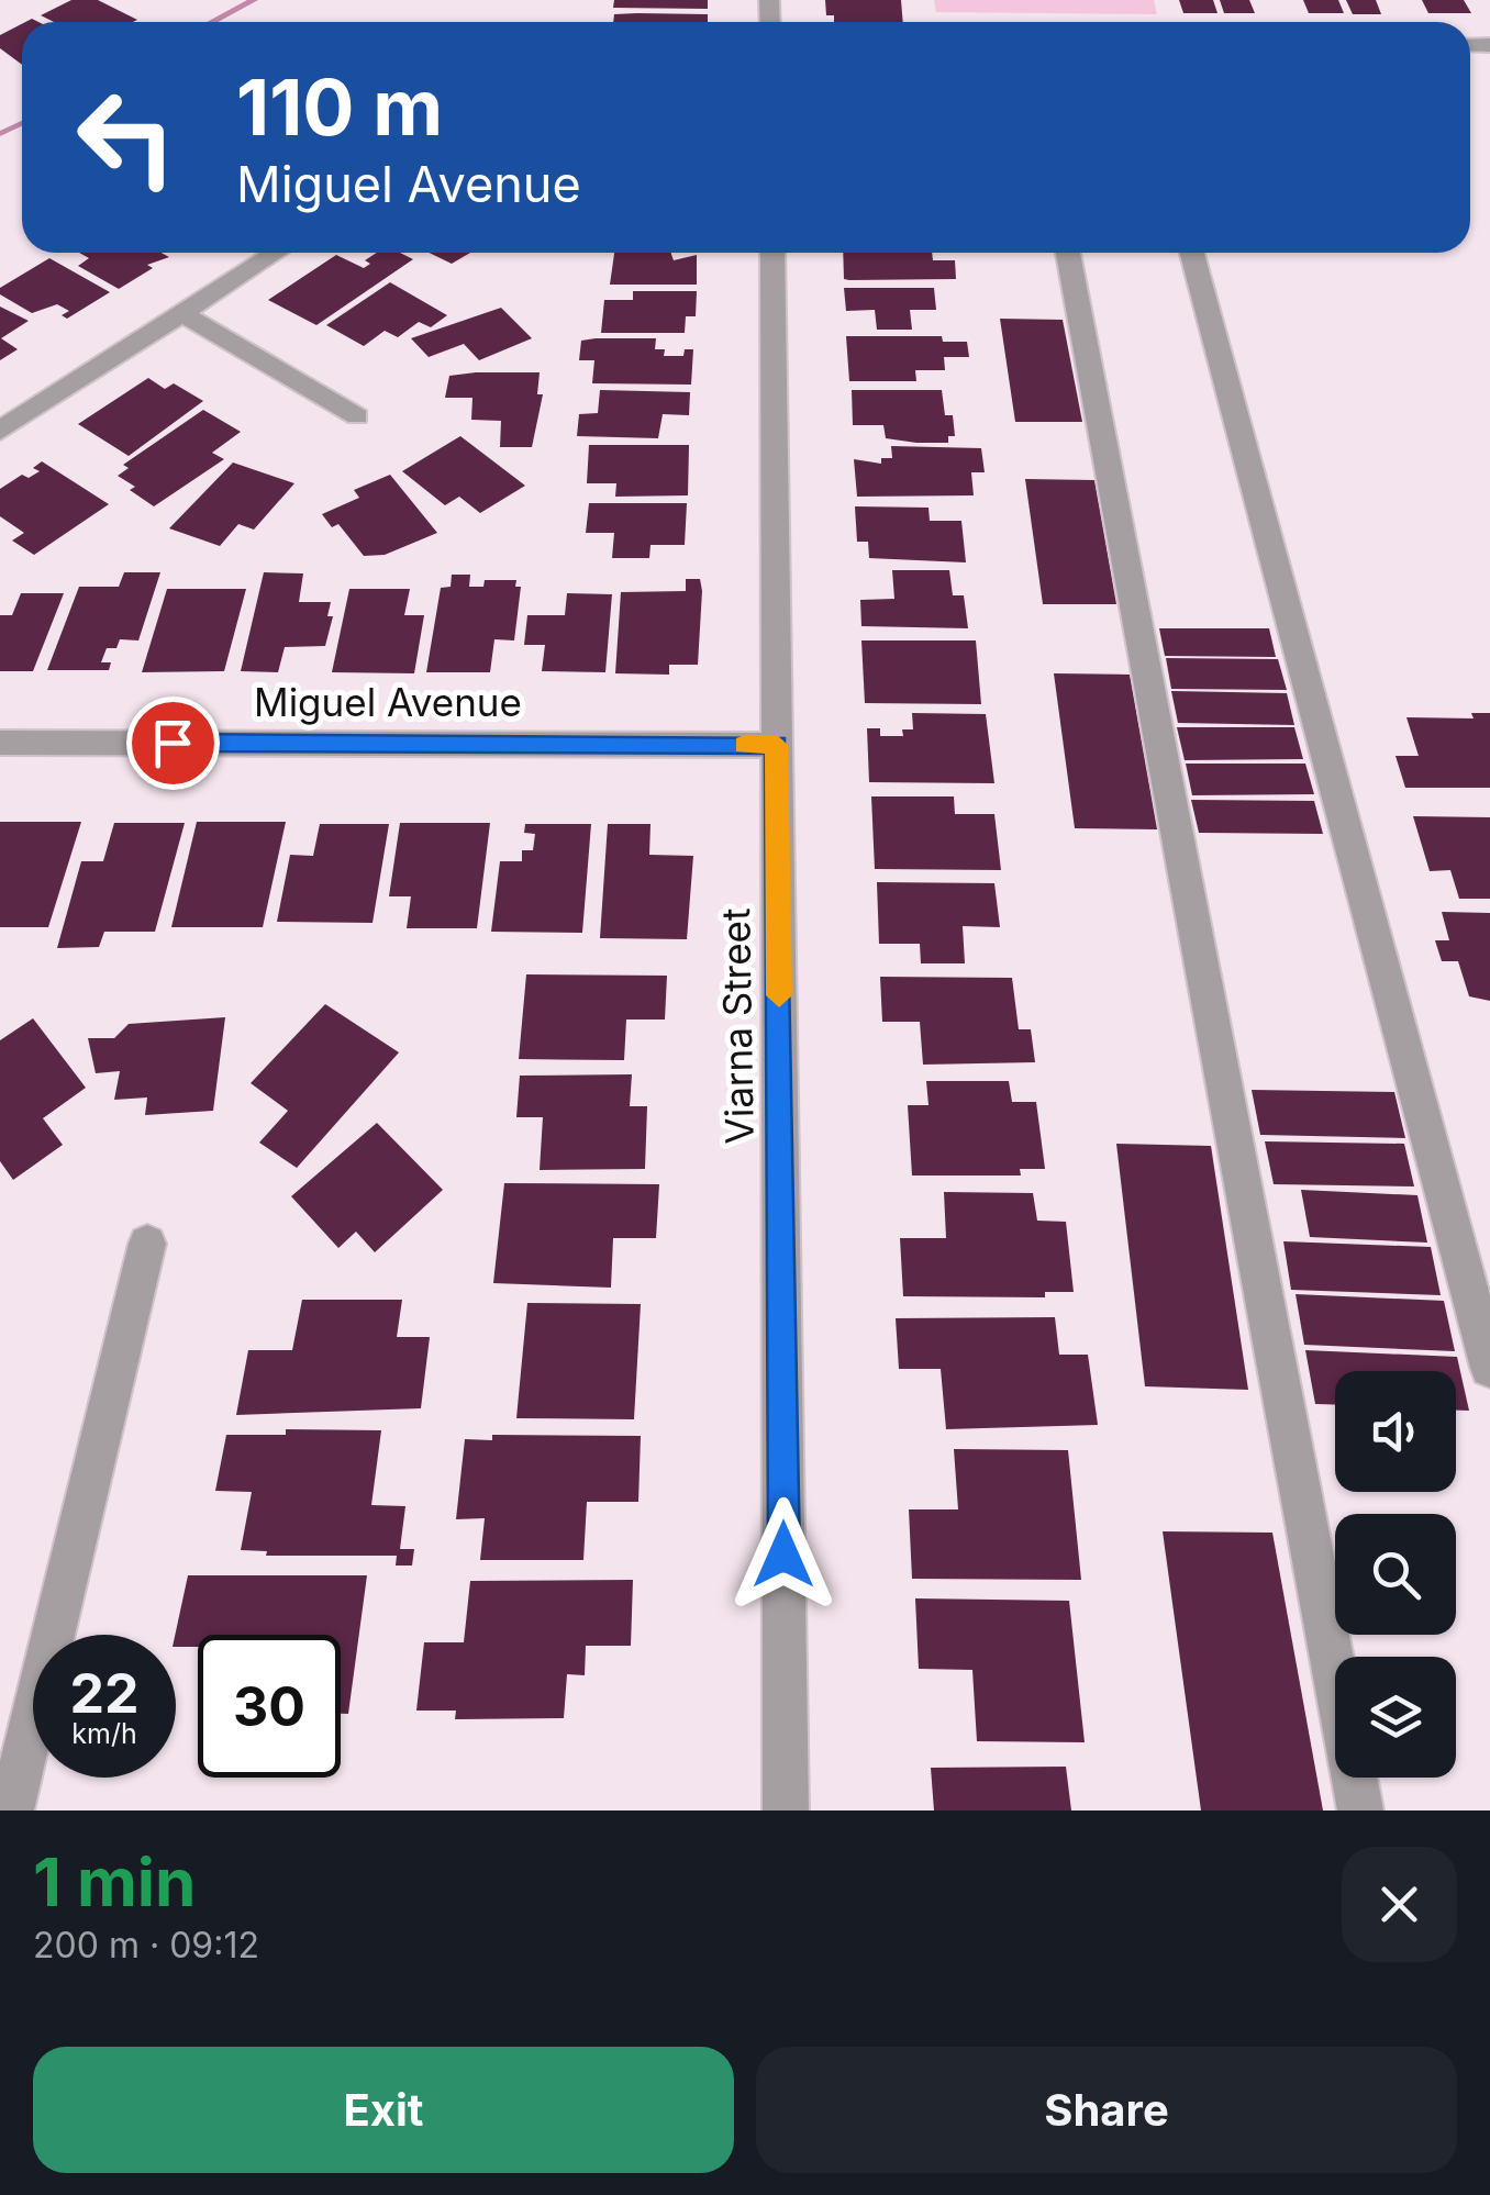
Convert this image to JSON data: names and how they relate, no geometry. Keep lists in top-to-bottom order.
{
  "streets": {
    "street": ["Miguel Avenue", "Viarna Street"]
  },
  "crossings": [
    ["Miguel Avenue", "Viarna Street"]
  ],
  "page": {
    "turn": ["110 m", "Miguel Avenue"],
    "speed": "22 km/h",
    "limit": "30",
    "heading": ["1 min", "200 m · 09:12"],
    "buttons": ["Exit", "Share"]
  }
}
